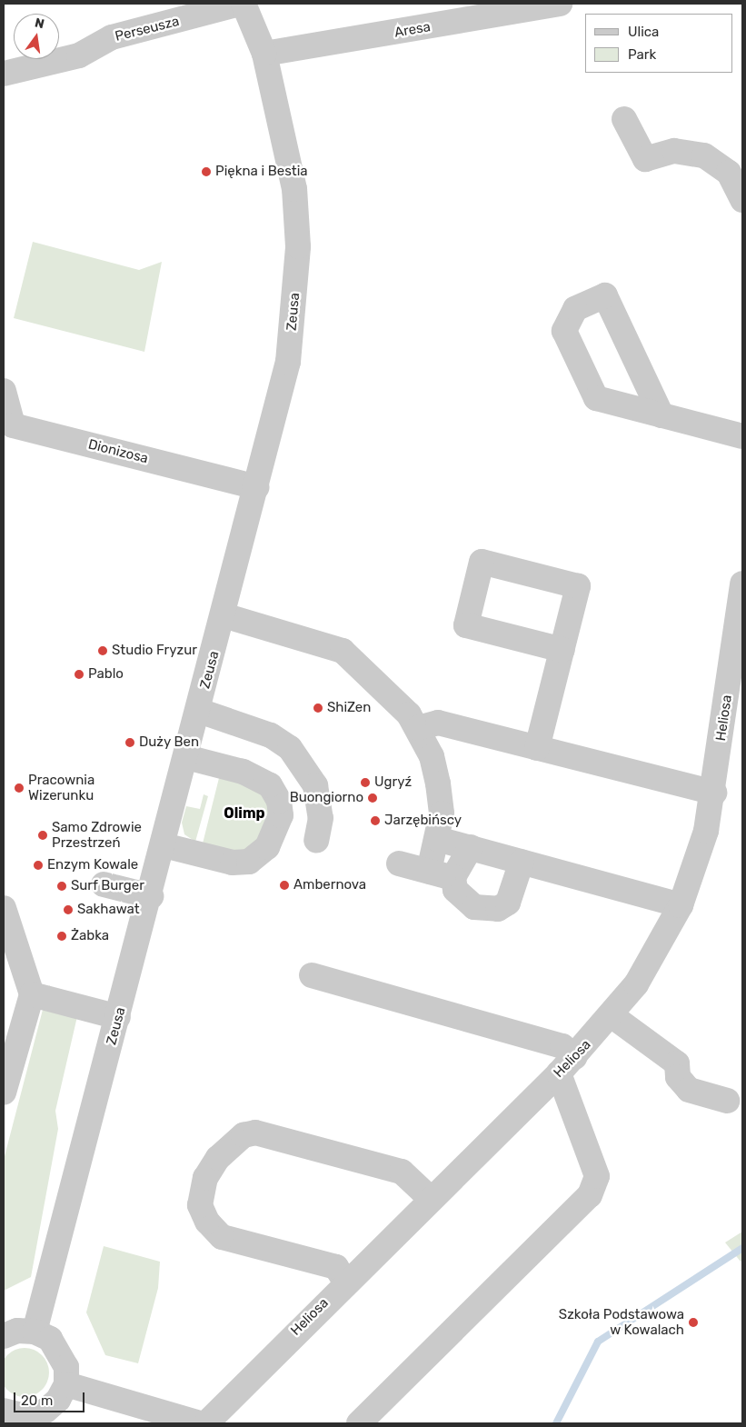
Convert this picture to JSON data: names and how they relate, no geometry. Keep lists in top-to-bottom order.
{
  "streets": {
    "street": [
      "Perseusza",
      "Aresa",
      "Zeusa",
      "Dionizosa",
      "Heliosa"
    ]
  },
  "crossings": [
    ["Aresa", "Zeusa"],
    ["Zeusa", "Dionizosa"]
  ],
  "districts": ["Olimp"],
  "places": [
    "Piękna i Bestia",
    "Studio Fryzur",
    "Pablo",
    "ShiZen",
    "Duży Ben",
    "Ugryź",
    "Pracownia Wizerunku",
    "Buongiorno",
    "Jarzębińscy",
    "Samo Zdrowie Przestrzeń",
    "Enzym Kowale",
    "Ambernova",
    "Surf Burger",
    "Sakhawat",
    "Żabka",
    "Szkoła Podstawowa w Kowalach"
  ],
  "legend": ["Ulica", "Park"],
  "scale_bar": "20 m",
  "north": "top"
}
